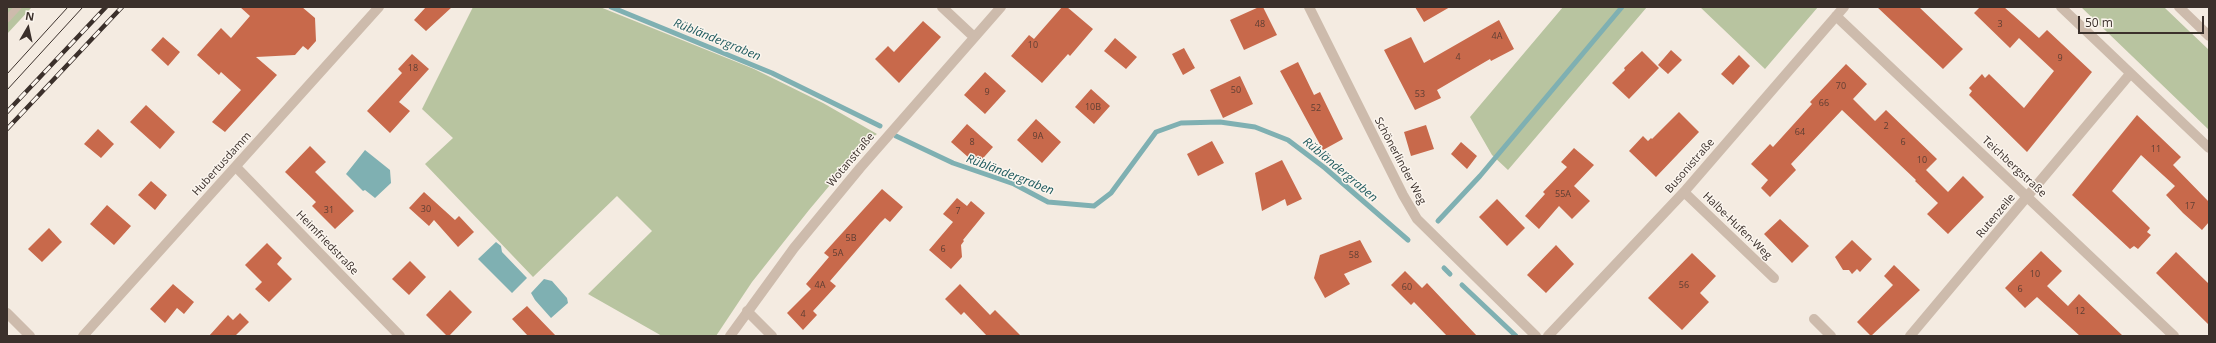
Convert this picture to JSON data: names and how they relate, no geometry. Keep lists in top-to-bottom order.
{
  "streets": {
    "street": [
      "Wotanstraße",
      "Schönerlinder Weg",
      "Hubertusdamm",
      "Busonistraße",
      "Teichbergstraße",
      "Rutenzeile",
      "Halbe-Hufen-Weg",
      "Heimfriedstraße"
    ]
  },
  "crossings": [
    ["Hubertusdamm", "Heimfriedstraße"],
    ["Busonistraße", "Teichbergstraße"],
    ["Busonistraße", "Halbe-Hufen-Weg"],
    ["Teichbergstraße", "Rutenzeile"]
  ],
  "water": ["Rübländergraben"],
  "house_numbers": [
    "48",
    "3",
    "4A",
    "10",
    "4",
    "9",
    "18",
    "70",
    "50",
    "9",
    "53",
    "66",
    "10B",
    "52",
    "2",
    "64",
    "9A",
    "8",
    "6",
    "11",
    "10",
    "55A",
    "17",
    "30",
    "31",
    "7",
    "5B",
    "6",
    "5A",
    "58",
    "10",
    "4A",
    "56",
    "60",
    "6",
    "12",
    "4"
  ],
  "scale_bar": "50 m",
  "north": "top"
}
